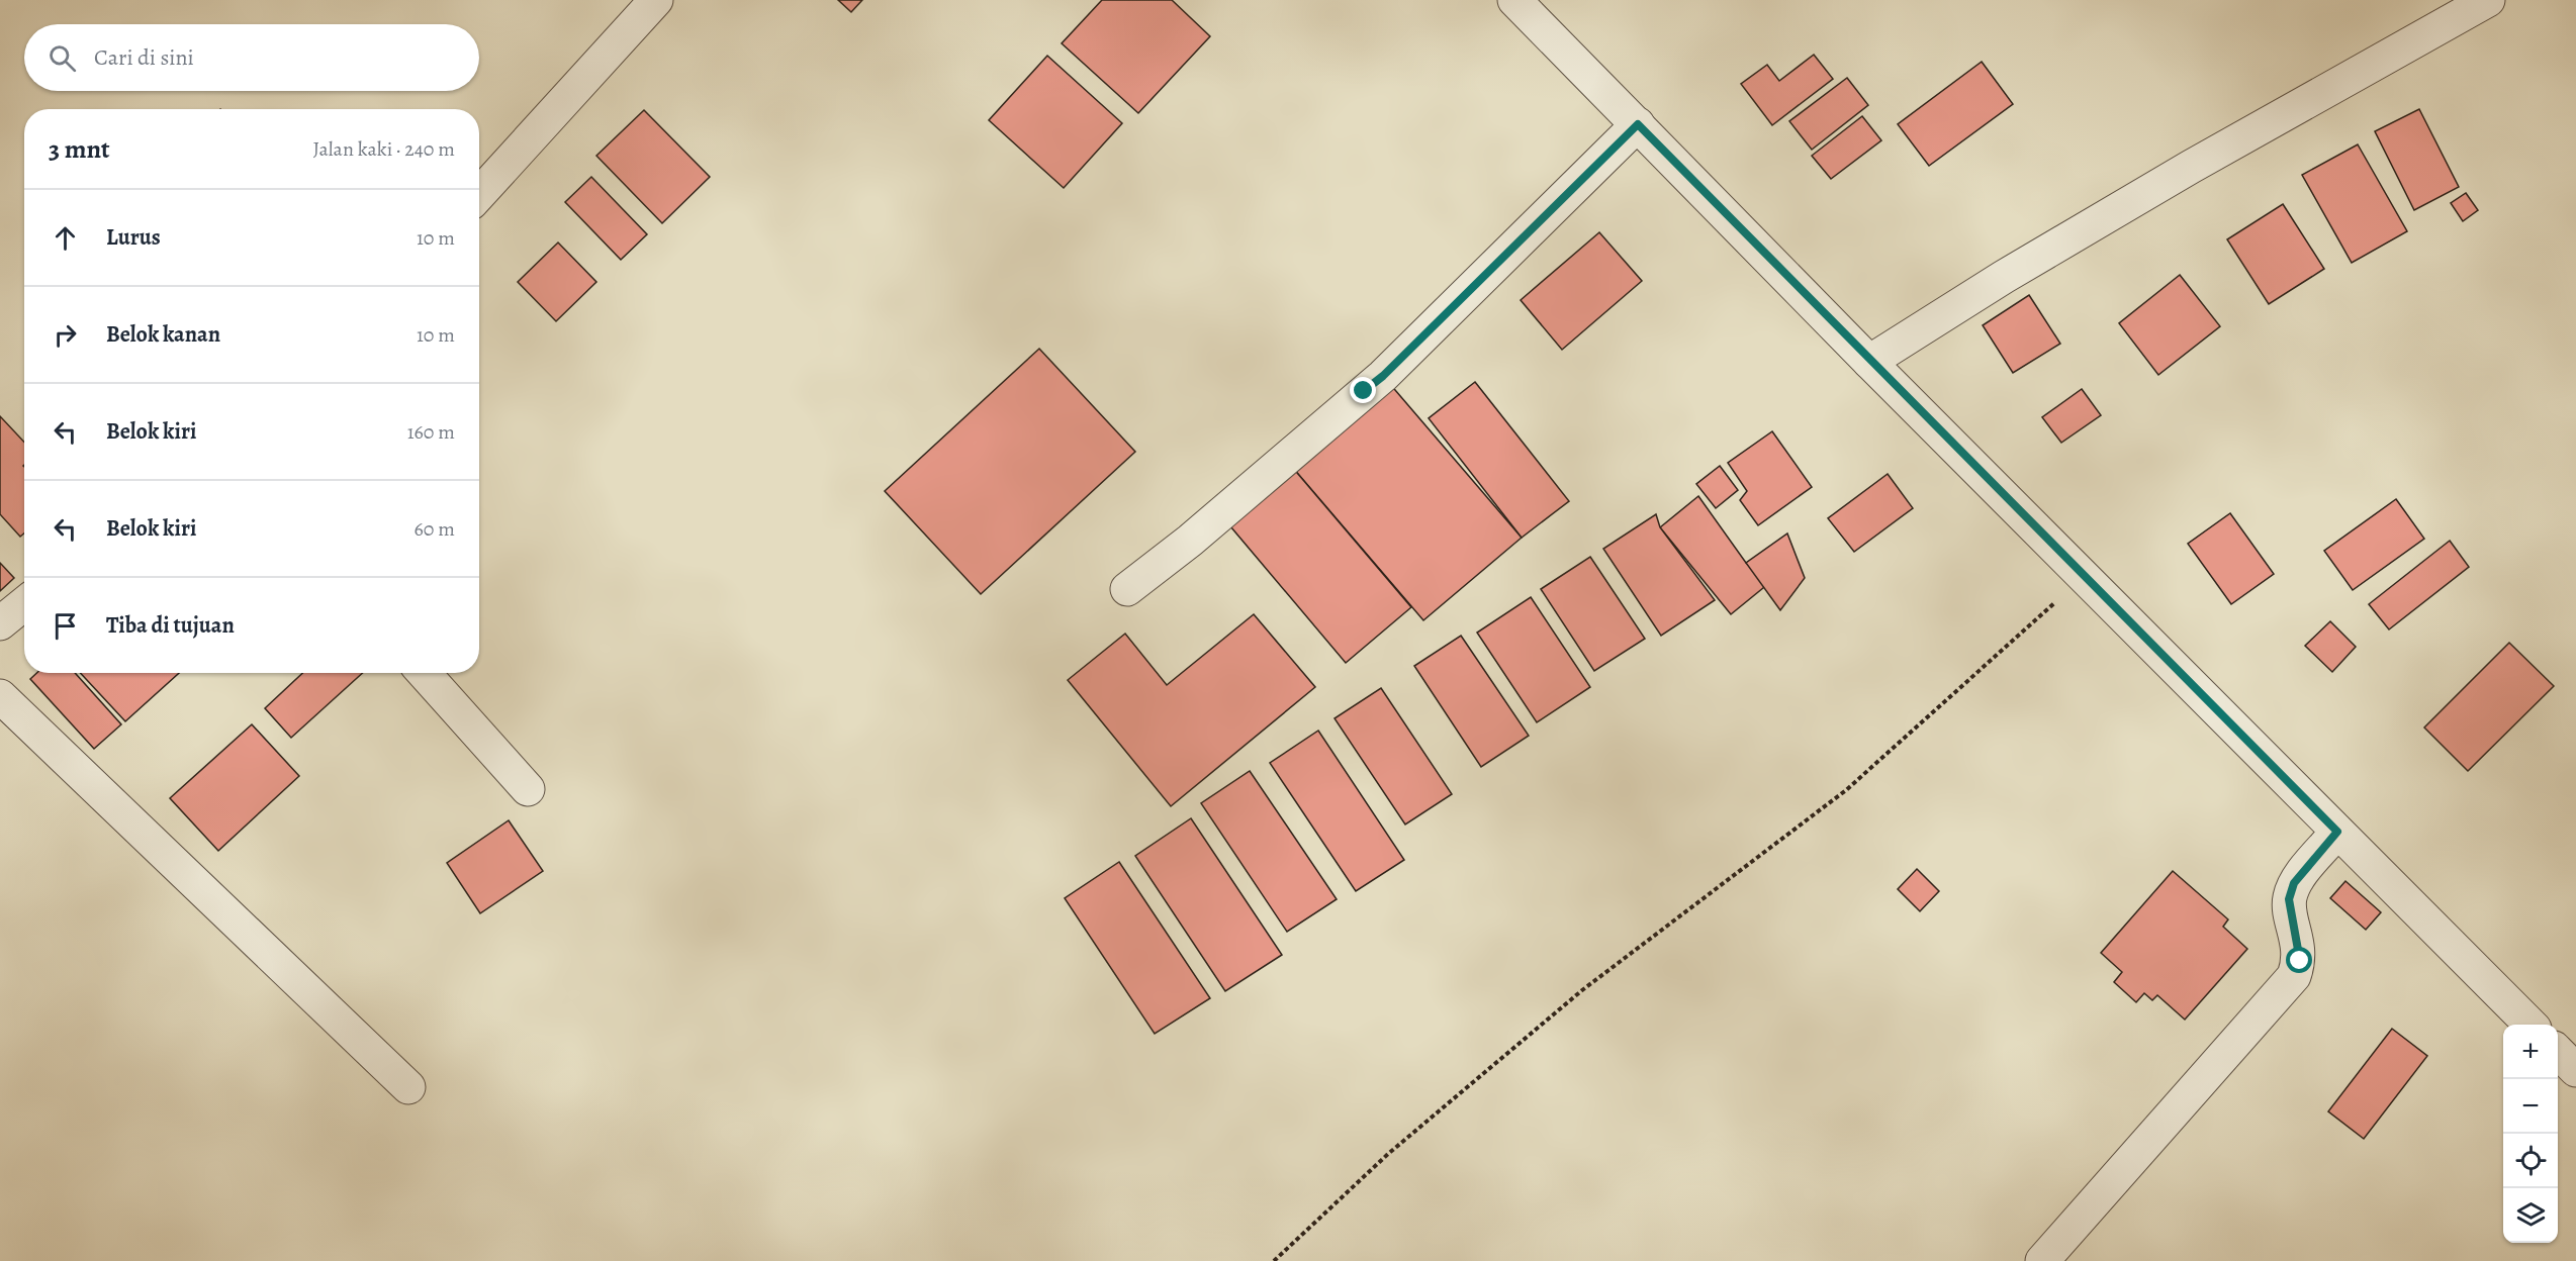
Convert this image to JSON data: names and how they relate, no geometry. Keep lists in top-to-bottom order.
{
  "page": {
    "search": "Cari di sini",
    "heading": ["3 mnt", "Jalan kaki · 240 m"],
    "list": [
      ["Lurus", "10 m"],
      ["Belok kanan", "10 m"],
      ["Belok kiri", "160 m"],
      ["Belok kiri", "60 m"],
      "Tiba di tujuan"
    ],
    "map_buttons": ["+", "−"]
  }
}
